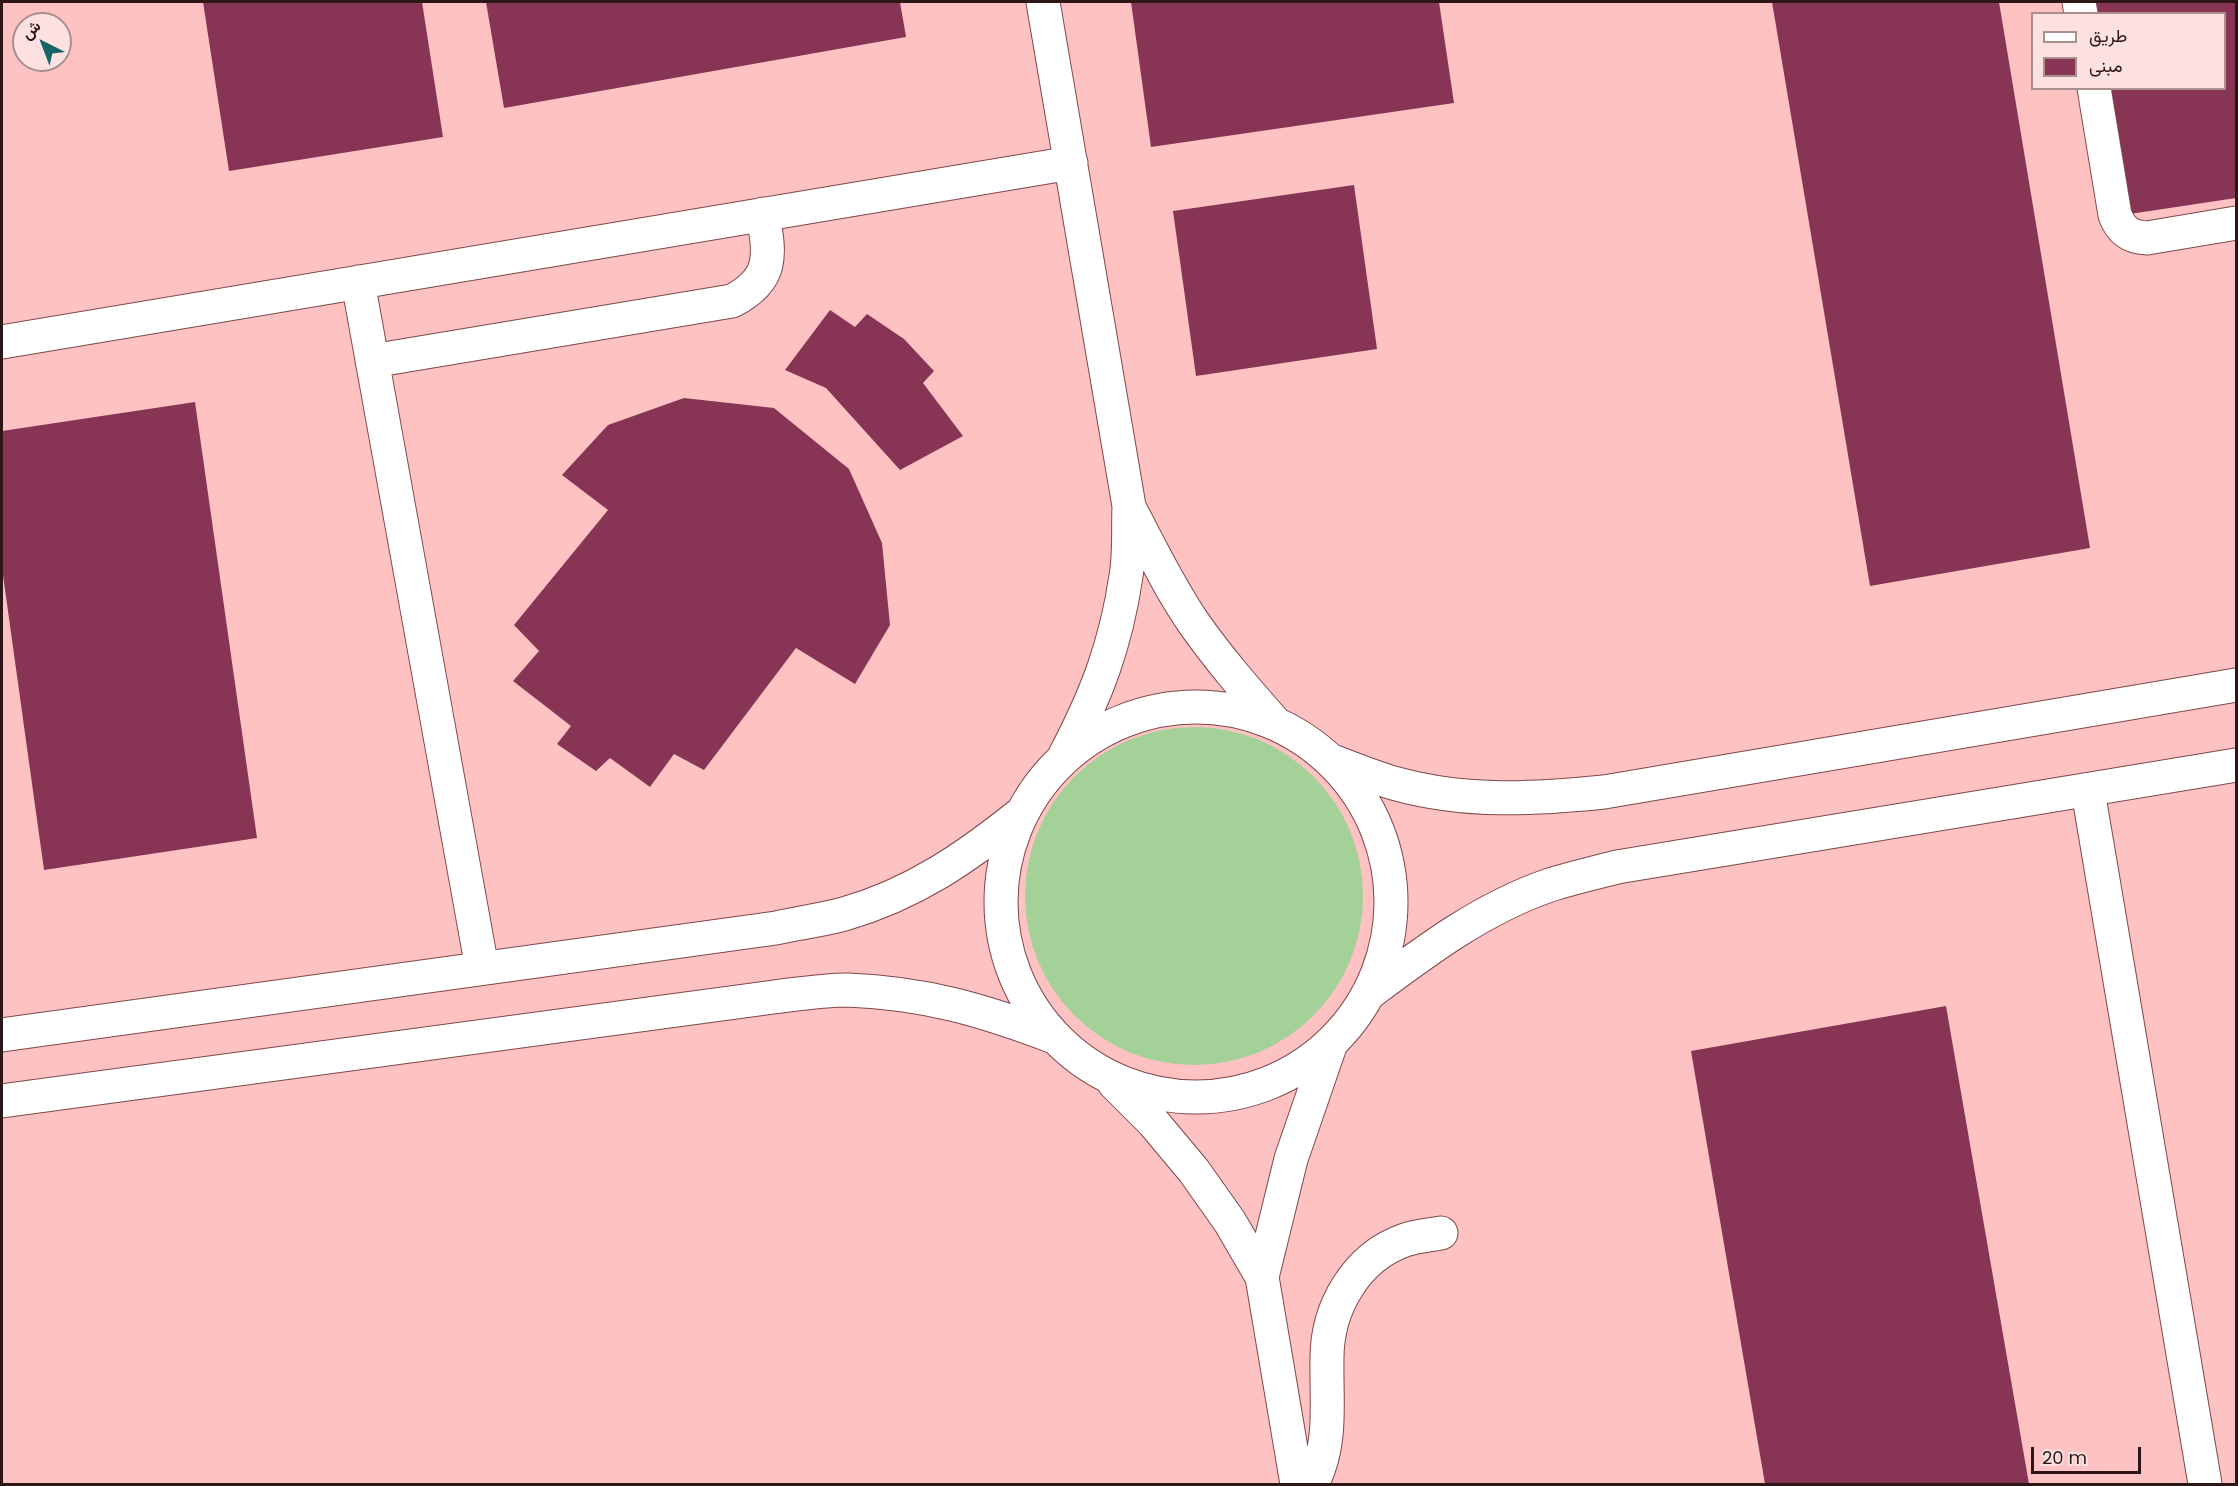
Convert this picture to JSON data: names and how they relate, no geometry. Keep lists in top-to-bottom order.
{
  "legend": ["طريق", "مبنى"],
  "scale_bar": "20 m",
  "north": "top left"
}
